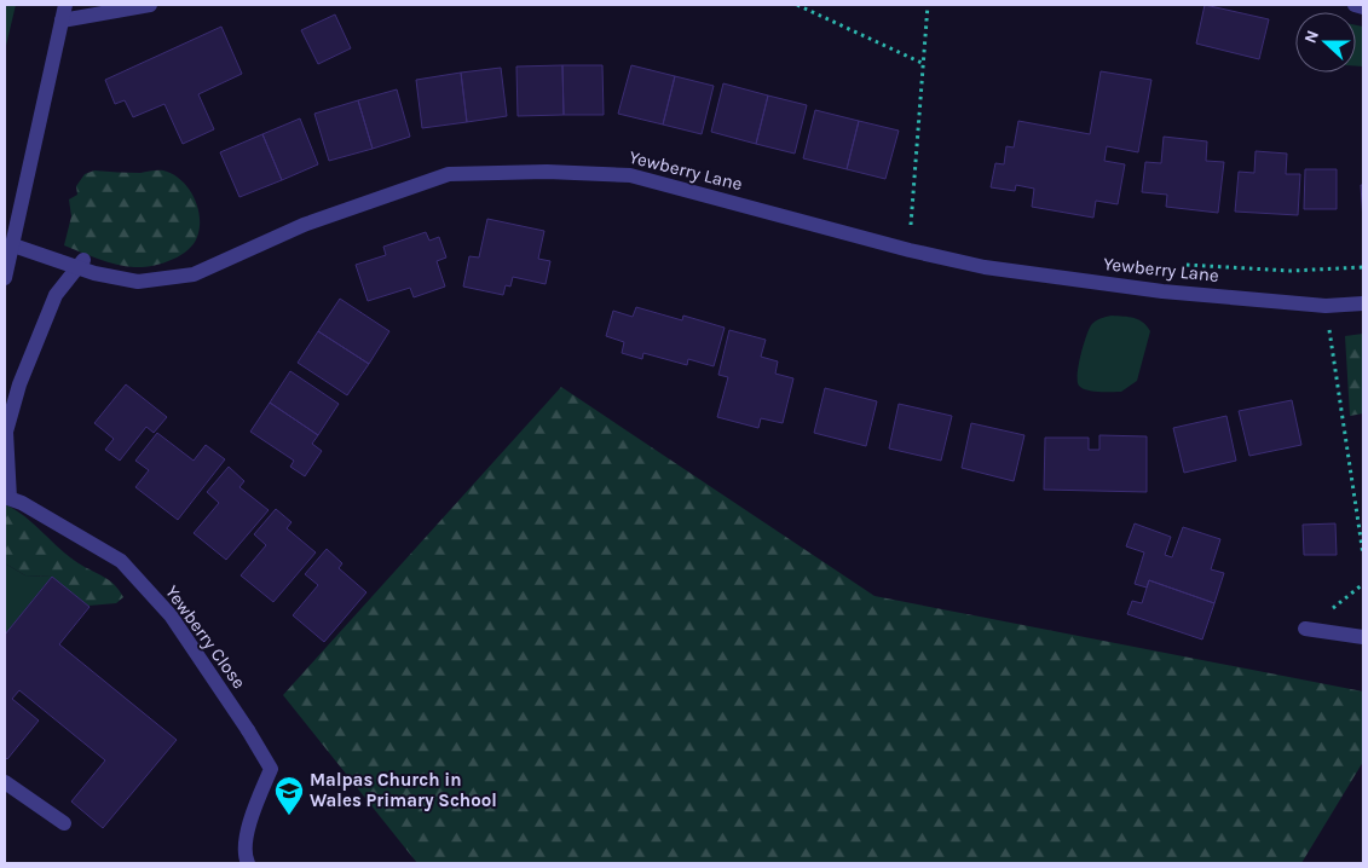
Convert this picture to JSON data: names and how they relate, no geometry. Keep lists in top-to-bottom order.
{
  "streets": {
    "street": ["Yewberry Lane", "Yewberry Close"]
  },
  "places": {
    "school or university": ["Malpas Church in Wales Primary School"]
  },
  "north": "left"
}
